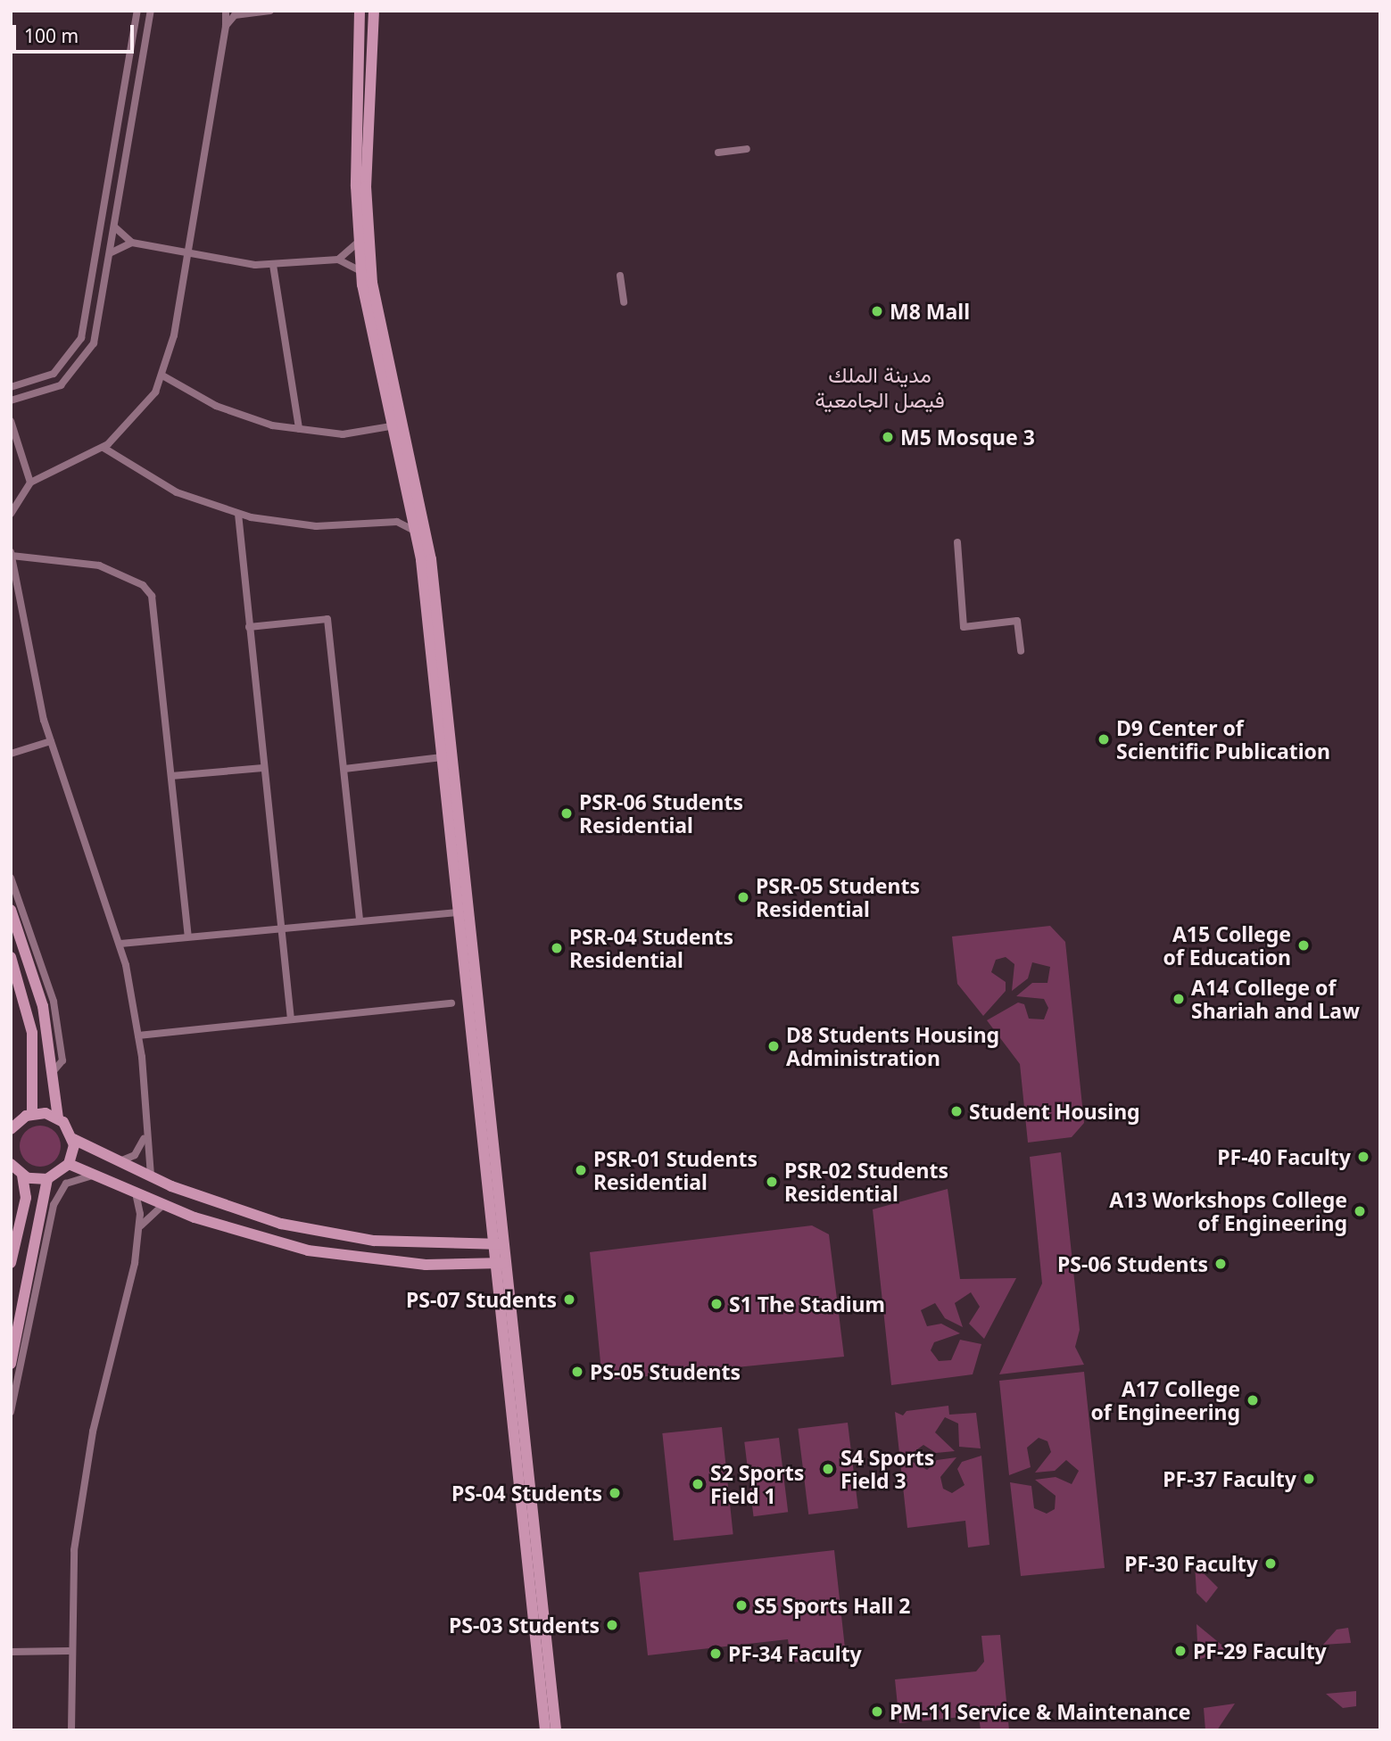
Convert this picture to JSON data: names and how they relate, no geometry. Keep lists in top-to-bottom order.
{
  "districts": ["مدينة الملك فيصل الجامعية"],
  "places": [
    "M8 Mall",
    "M5 Mosque 3",
    "D9 Center of Scientific Publication",
    "PSR-06 Students Residential",
    "PSR-05 Students Residential",
    "A15 College of Education",
    "PSR-04 Students Residential",
    "A14 College of Shariah and Law",
    "D8 Students Housing Administration",
    "Student Housing",
    "PF-40 Faculty",
    "PSR-01 Students Residential",
    "PSR-02 Students Residential",
    "A13 Workshops College of Engineering",
    "PS-06 Students",
    "PS-07 Students",
    "S1 The Stadium",
    "PS-05 Students",
    "A17 College of Engineering",
    "S4 Sports Field 3",
    "PF-37 Faculty",
    "S2 Sports Field 1",
    "PS-04 Students",
    "PF-30 Faculty",
    "S5 Sports Hall 2",
    "PS-03 Students",
    "PF-29 Faculty",
    "PF-34 Faculty",
    "PM-11 Service & Maintenance"
  ],
  "scale_bar": "100 m"
}
